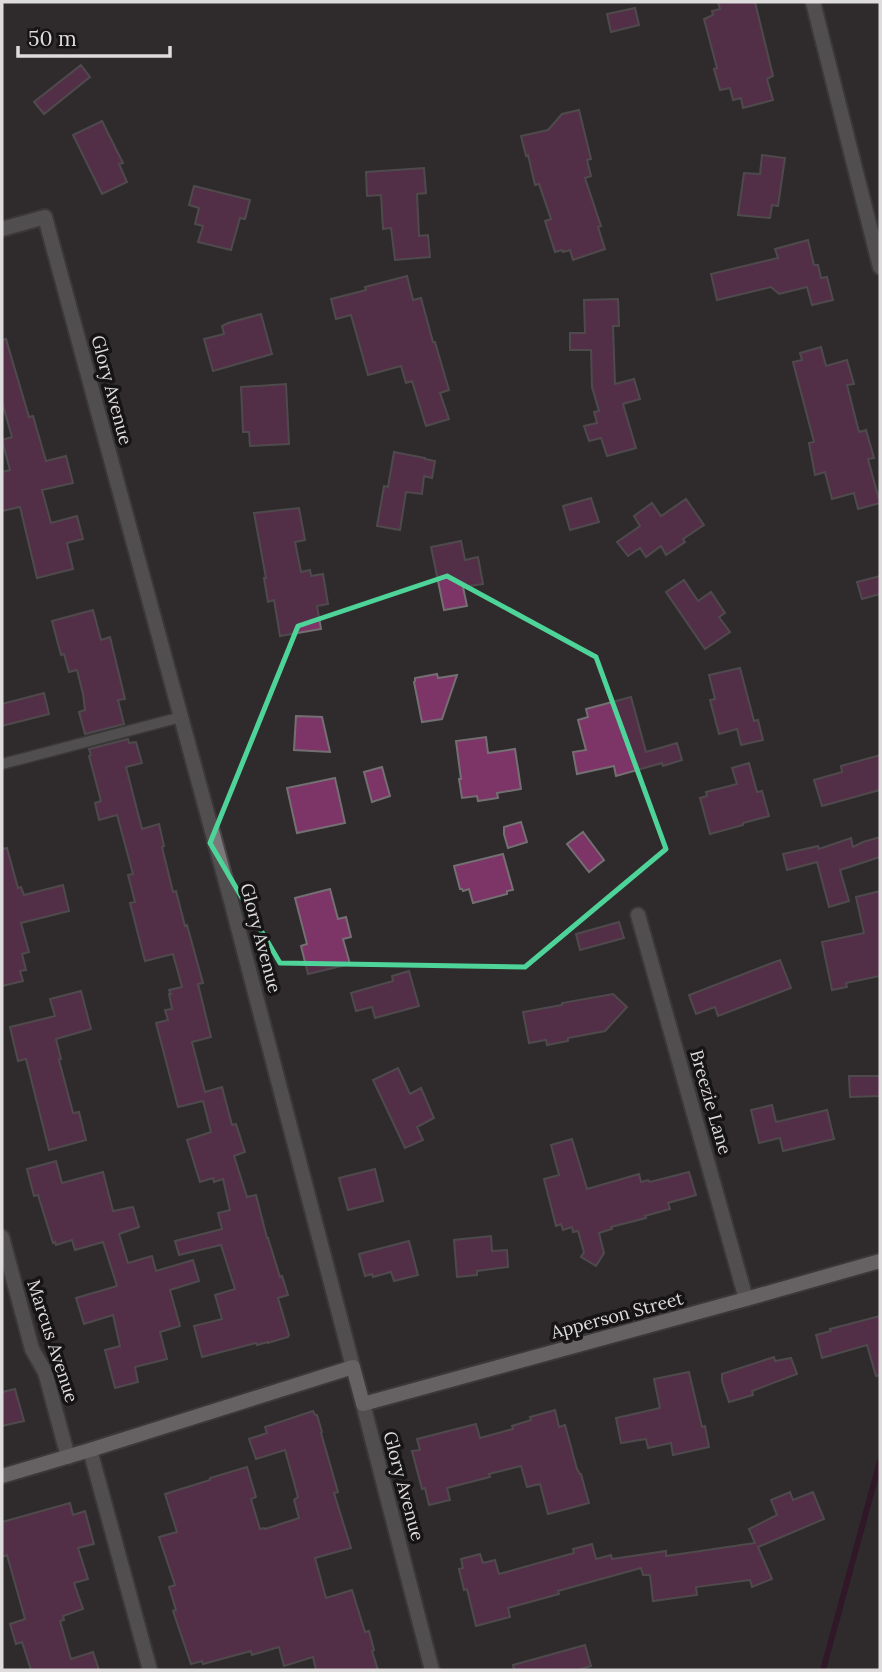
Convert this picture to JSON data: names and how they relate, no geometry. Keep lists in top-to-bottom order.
{
  "streets": {
    "street": [
      "Glory Avenue",
      "Breezie Lane",
      "Apperson Street",
      "Marcus Avenue"
    ]
  },
  "crossings": [
    ["Glory Avenue", "Apperson Street"],
    ["Breezie Lane", "Apperson Street"]
  ],
  "scale_bar": "50 m"
}
